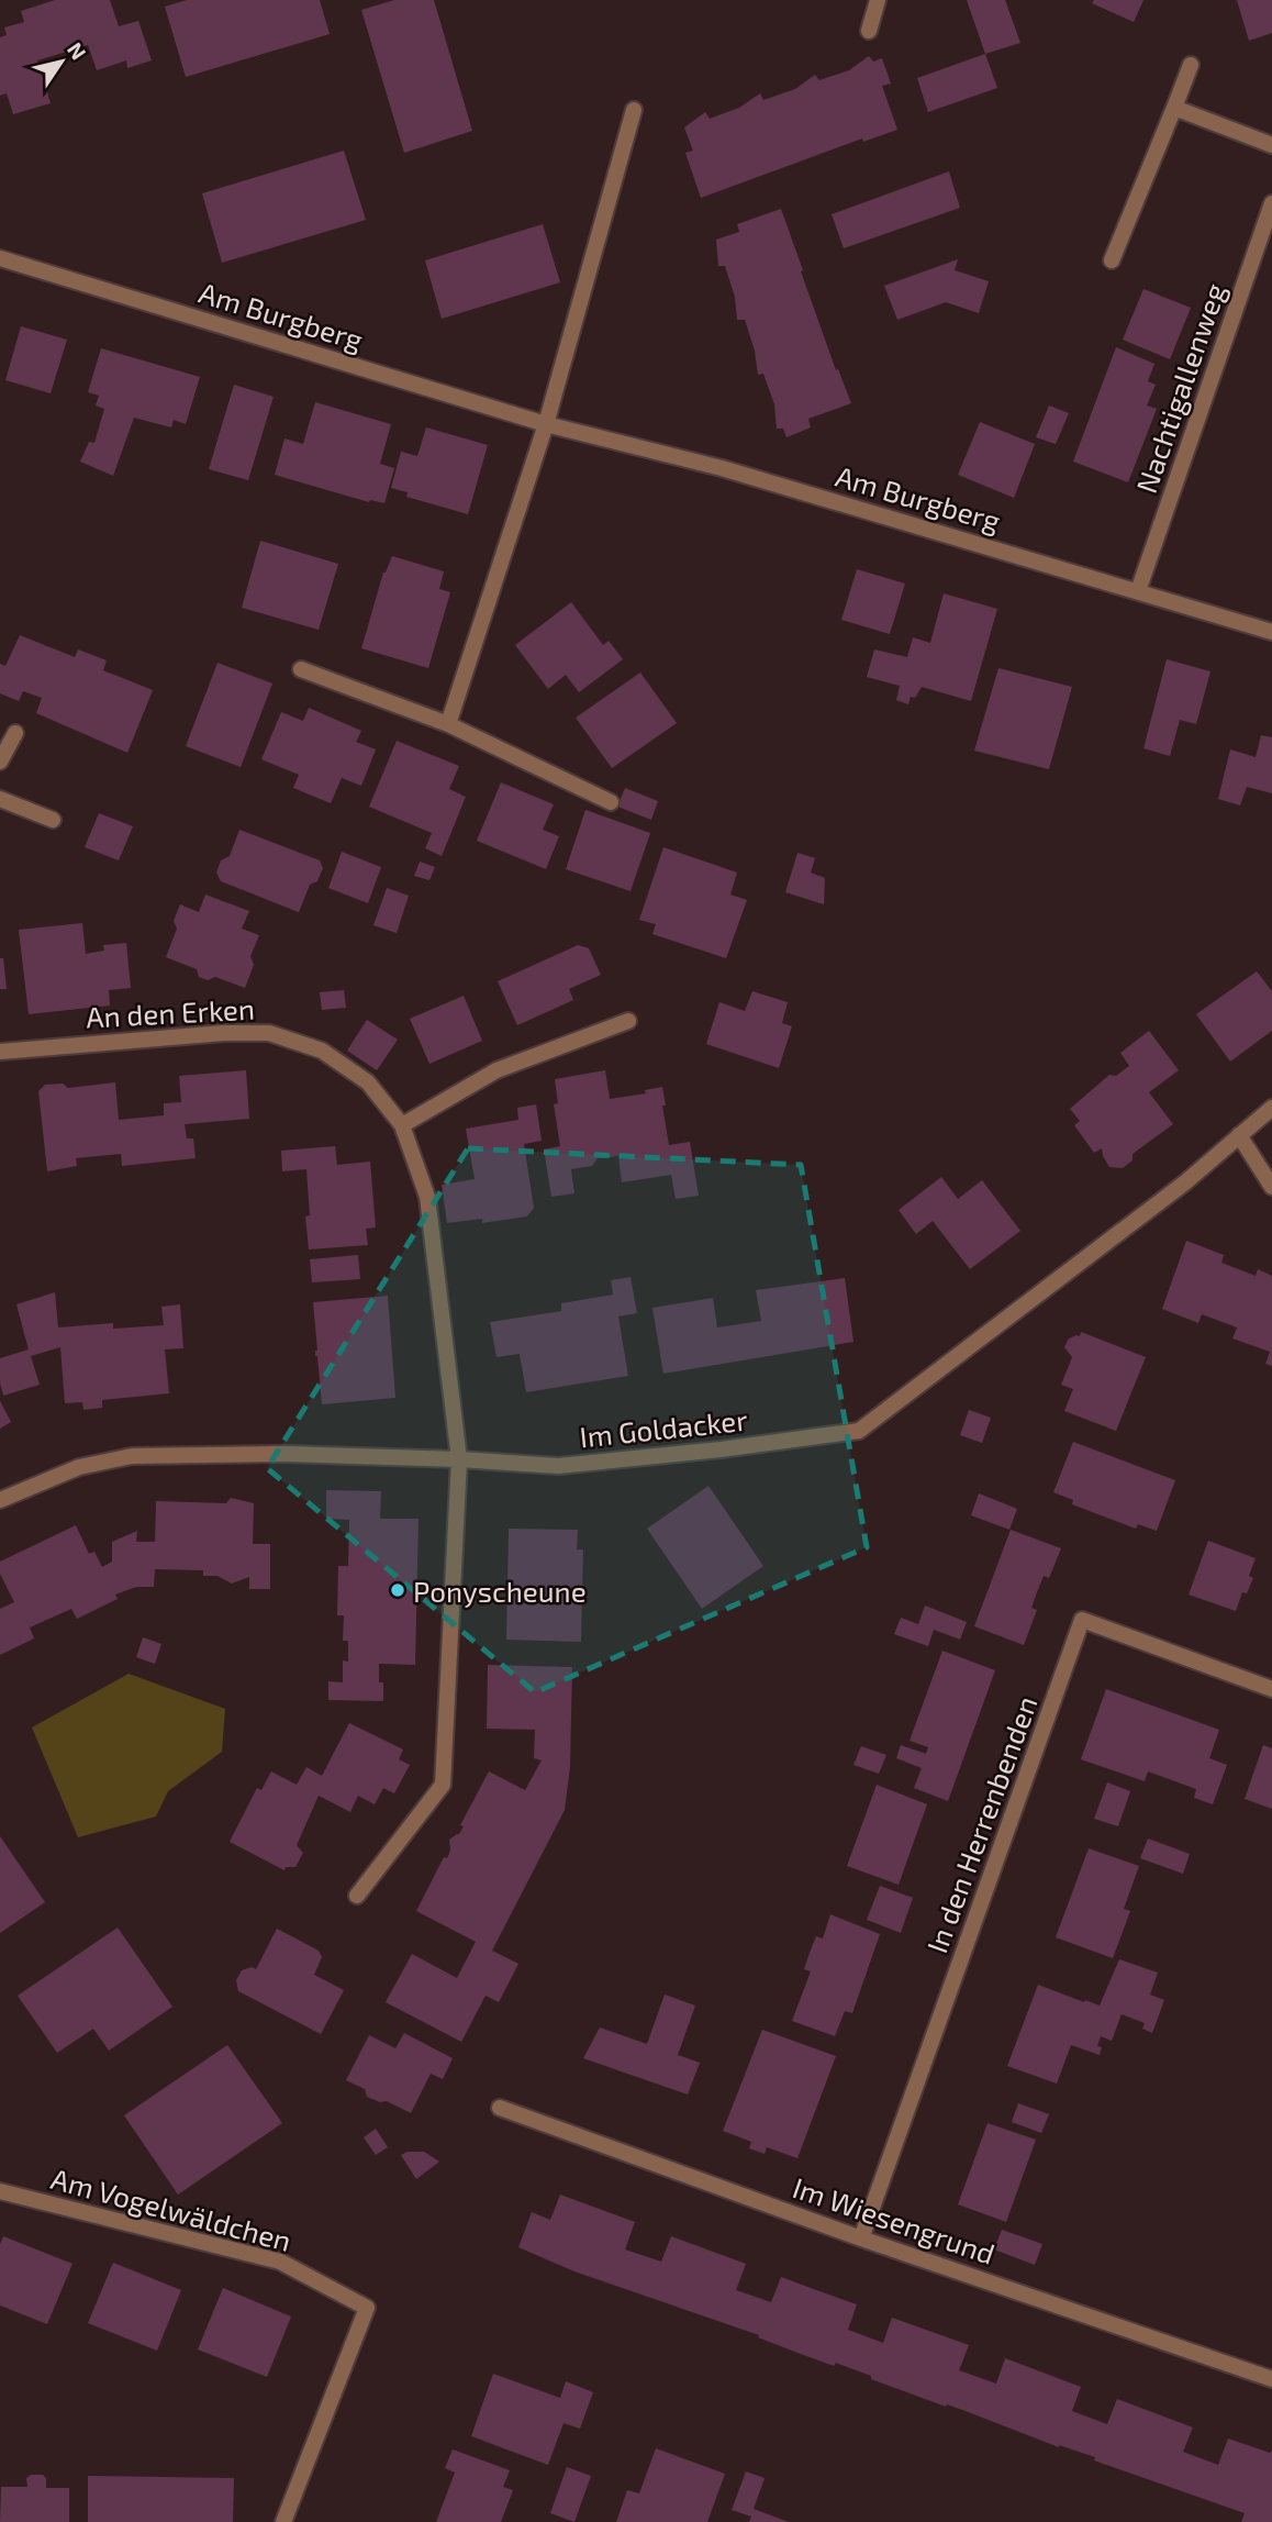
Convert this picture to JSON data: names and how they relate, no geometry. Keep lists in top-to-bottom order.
{
  "streets": {
    "street": [
      "Am Burgberg",
      "Nachtigallenweg",
      "An den Erken",
      "Im Goldacker",
      "In den Herrenbenden",
      "Am Vogelwäldchen",
      "Im Wiesengrund"
    ]
  },
  "crossings": [
    ["Am Burgberg", "Nachtigallenweg"],
    ["An den Erken", "Im Goldacker"],
    ["In den Herrenbenden", "Im Wiesengrund"]
  ],
  "places": ["Ponyscheune"],
  "north": "top right"
}
